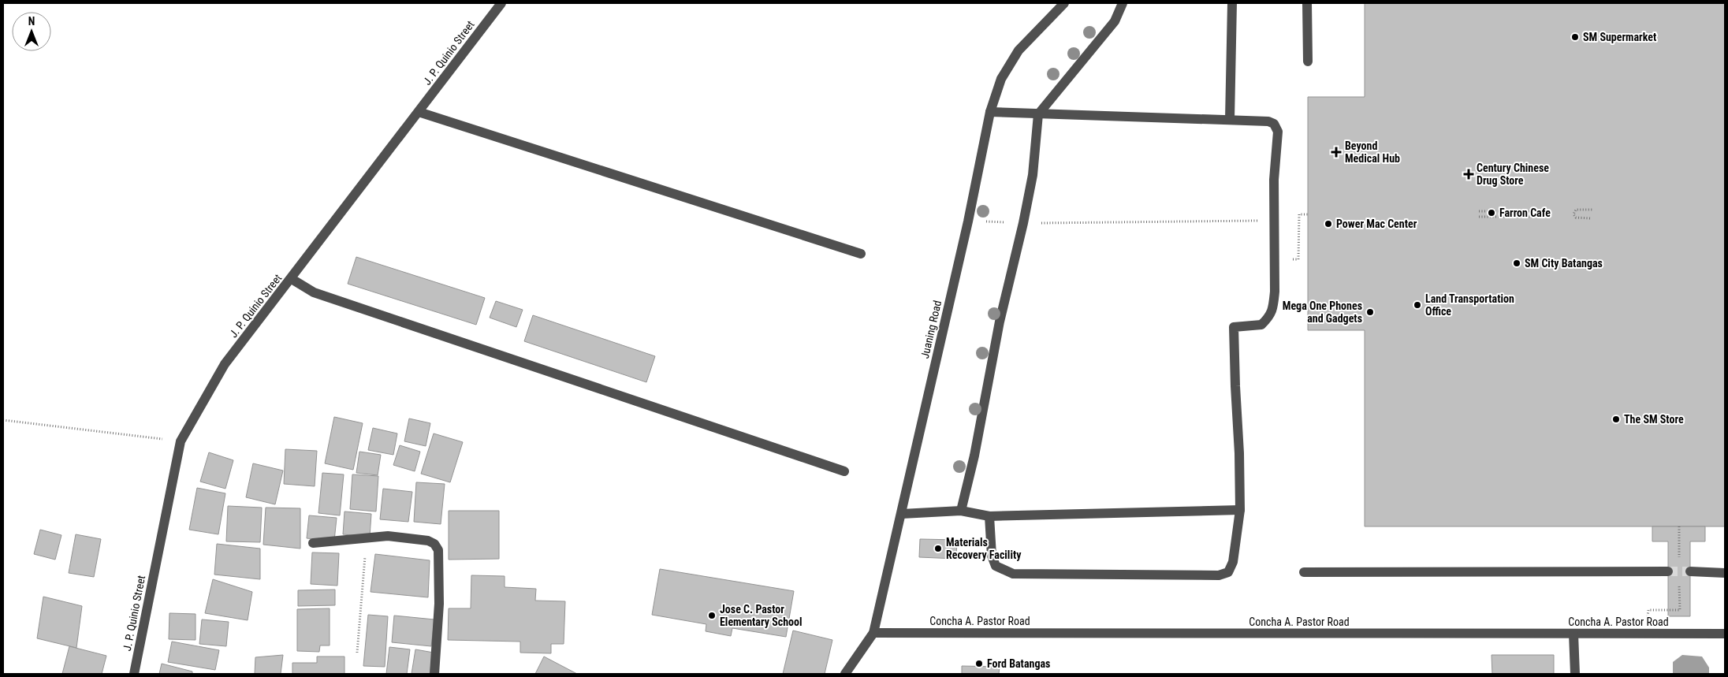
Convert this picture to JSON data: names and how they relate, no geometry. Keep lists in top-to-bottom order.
{
  "streets": {
    "street": ["J. P. Quinio Street", "Juaning Road", "Concha A. Pastor Road"]
  },
  "crossings": [
    ["Juaning Road", "Concha A. Pastor Road"]
  ],
  "places": {
    "other": [
      "SM Supermarket",
      "Farron Cafe",
      "Power Mac Center",
      "SM City Batangas",
      "Land Transportation Office",
      "Mega One Phones and Gadgets",
      "The SM Store",
      "Materials Recovery Facility",
      "Jose C. Pastor Elementary School",
      "Ford Batangas"
    ],
    "health": ["Beyond Medical Hub", "Century Chinese Drug Store"]
  },
  "north": "top"
}
